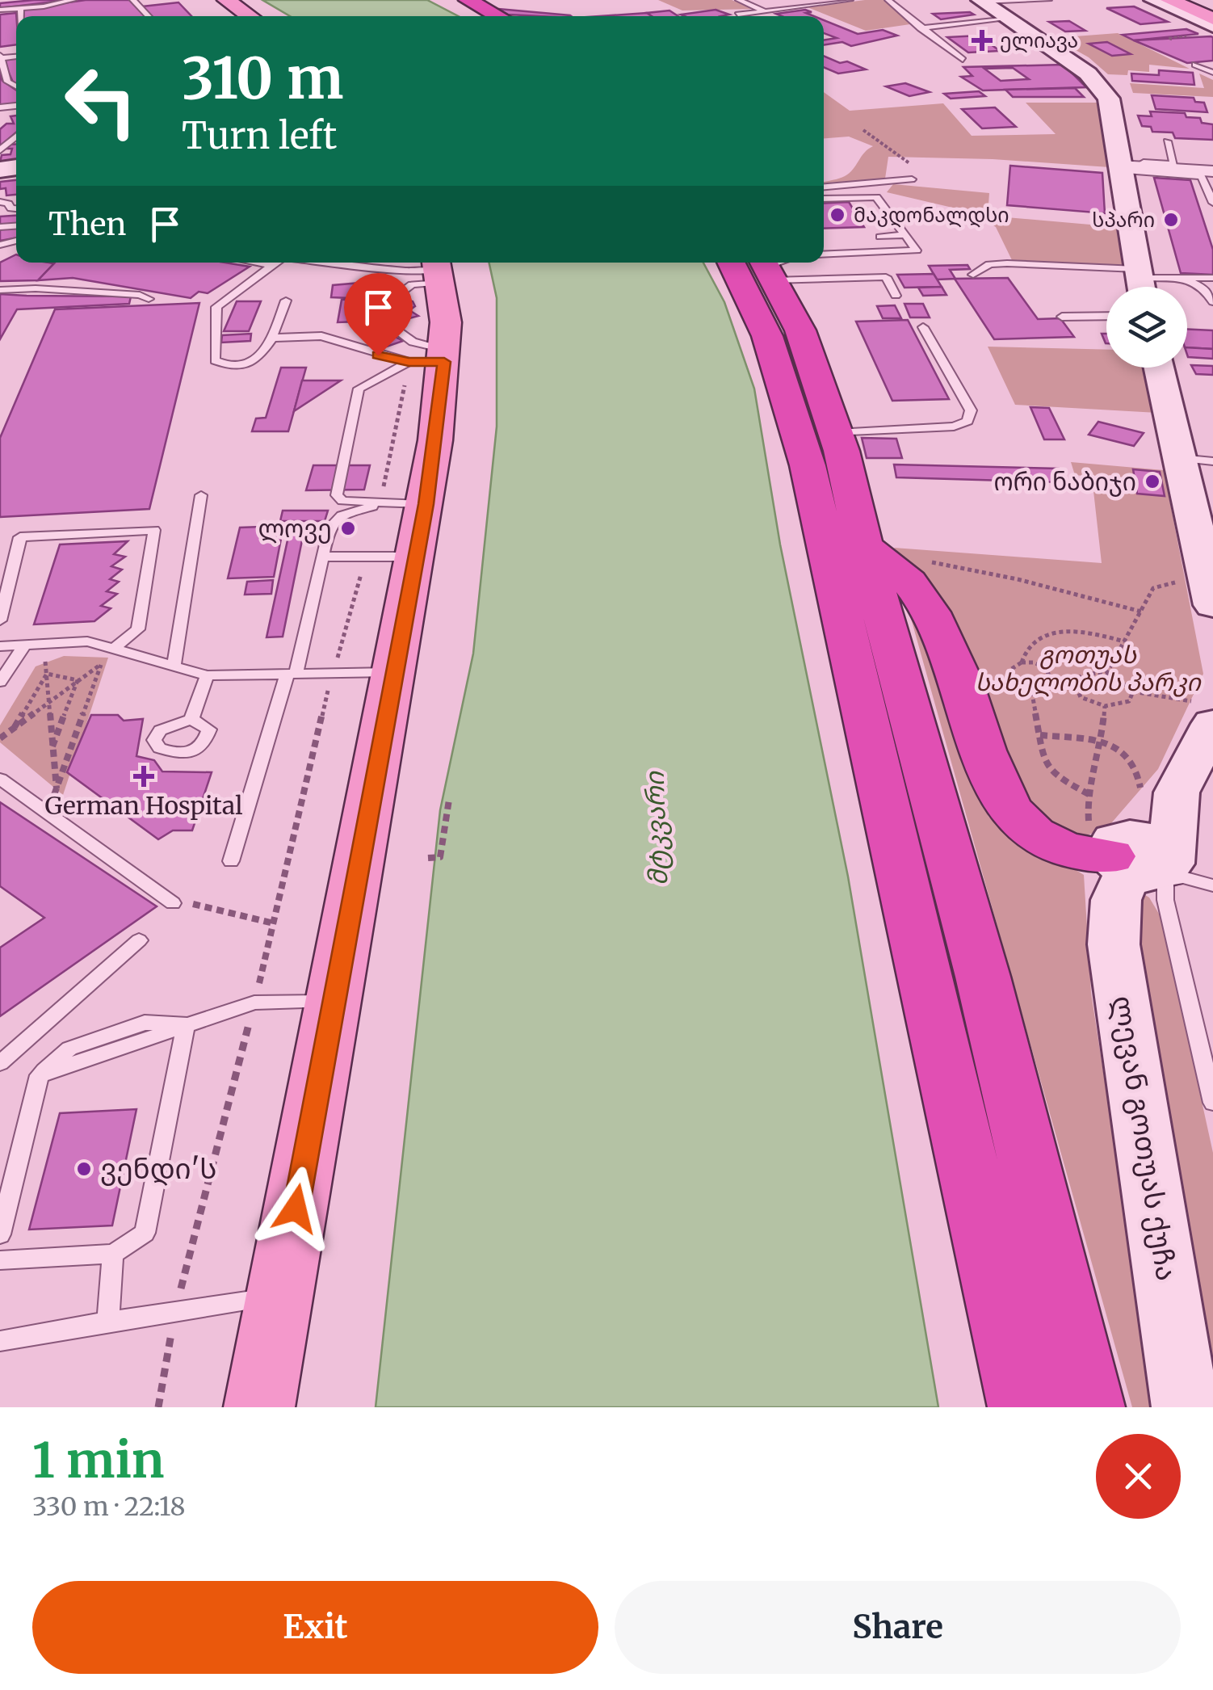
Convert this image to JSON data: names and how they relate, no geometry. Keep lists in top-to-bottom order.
{
  "streets": {
    "street": ["ლევან გოთუას ქუჩა"]
  },
  "water": ["მტკვარი"],
  "parks": ["გოთუას სახელობის პარკი"],
  "places": {
    "health": ["ელიავა", "German Hospital"],
    "other": [
      "მაკდონალდსი",
      "სპარი",
      "ორი ნაბიჯი",
      "ლოვე",
      "ვენდი'ს"
    ]
  },
  "page": {
    "turn": ["310 m", "Turn left"],
    "then": "Then",
    "heading": ["1 min", "330 m · 22:18"],
    "buttons": ["Exit", "Share"]
  }
}
